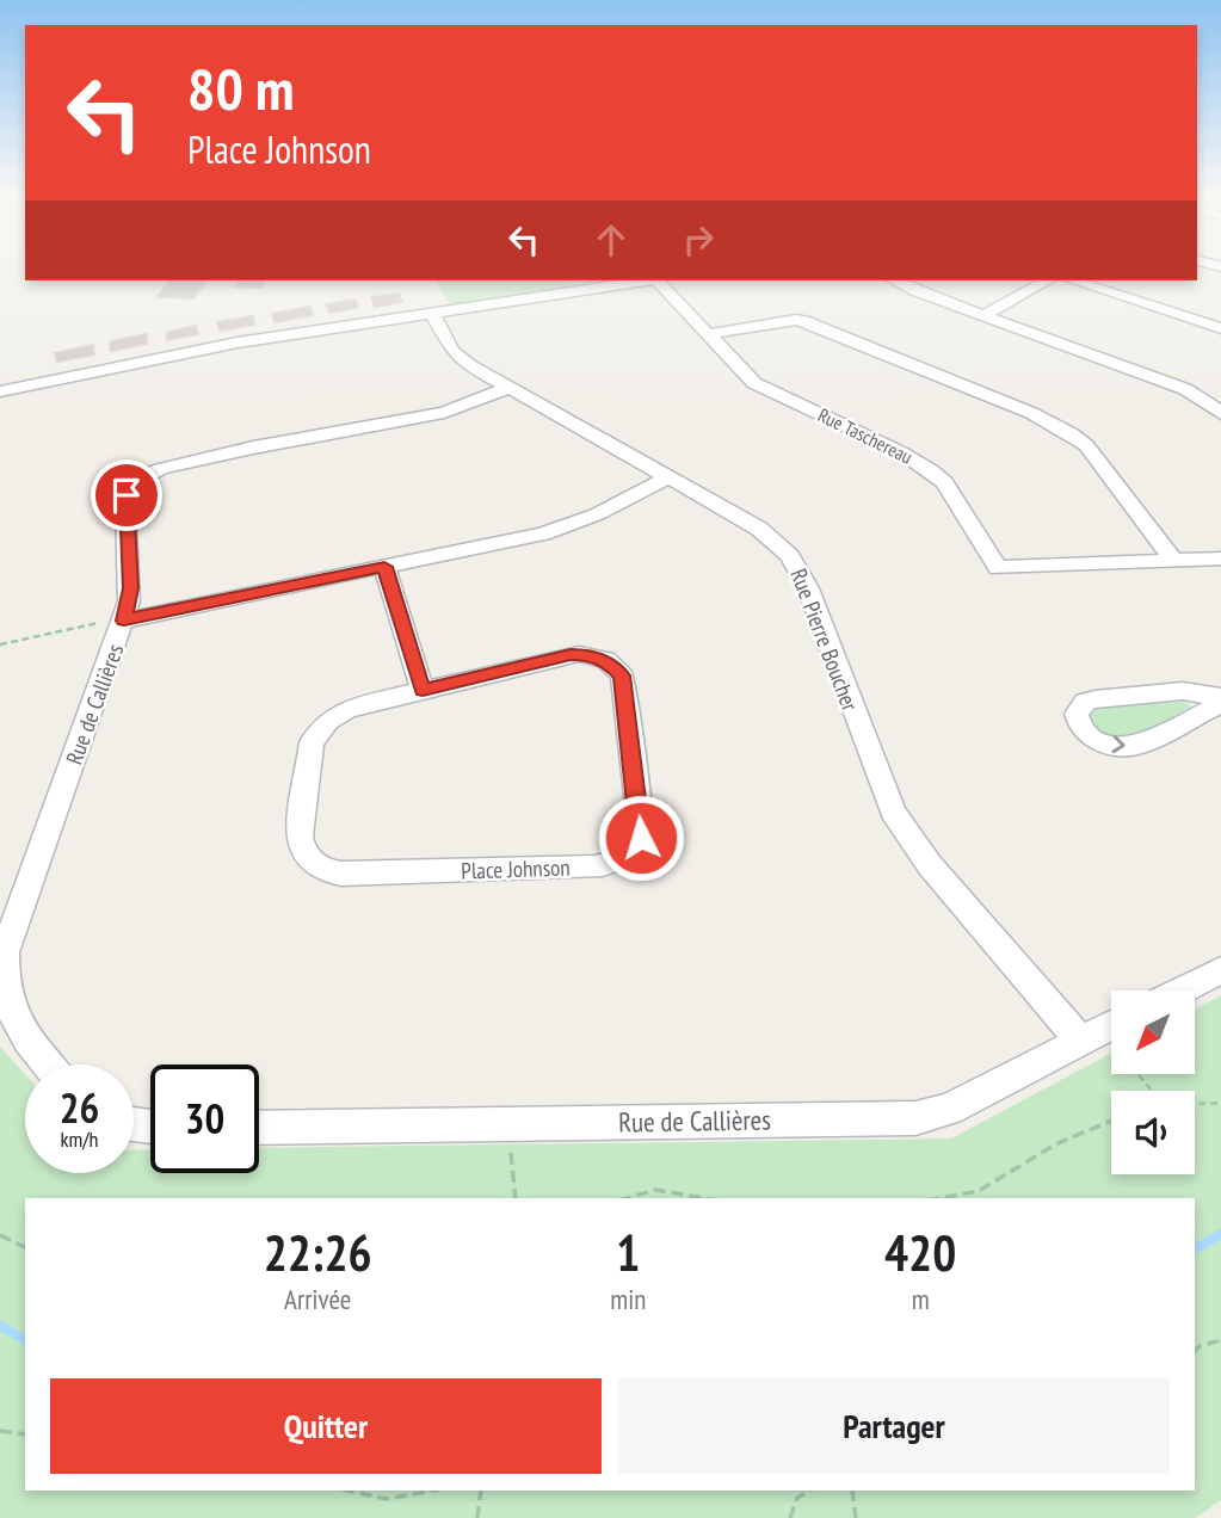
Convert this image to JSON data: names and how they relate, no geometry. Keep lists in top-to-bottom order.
{
  "streets": {
    "street": [
      "Rue Taschereau",
      "Rue Pierre Boucher",
      "Rue de Callières",
      "Place Johnson"
    ]
  },
  "crossings": [
    ["Rue Pierre Boucher", "Rue de Callières"]
  ],
  "north": "bottom left",
  "page": {
    "turn": ["80 m", "Place Johnson"],
    "speed": "26 km/h",
    "limit": "30",
    "eta": [
      "22:26",
      "Arrivée",
      "1",
      "min",
      "420",
      "m"
    ],
    "buttons": ["Quitter", "Partager"]
  }
}
